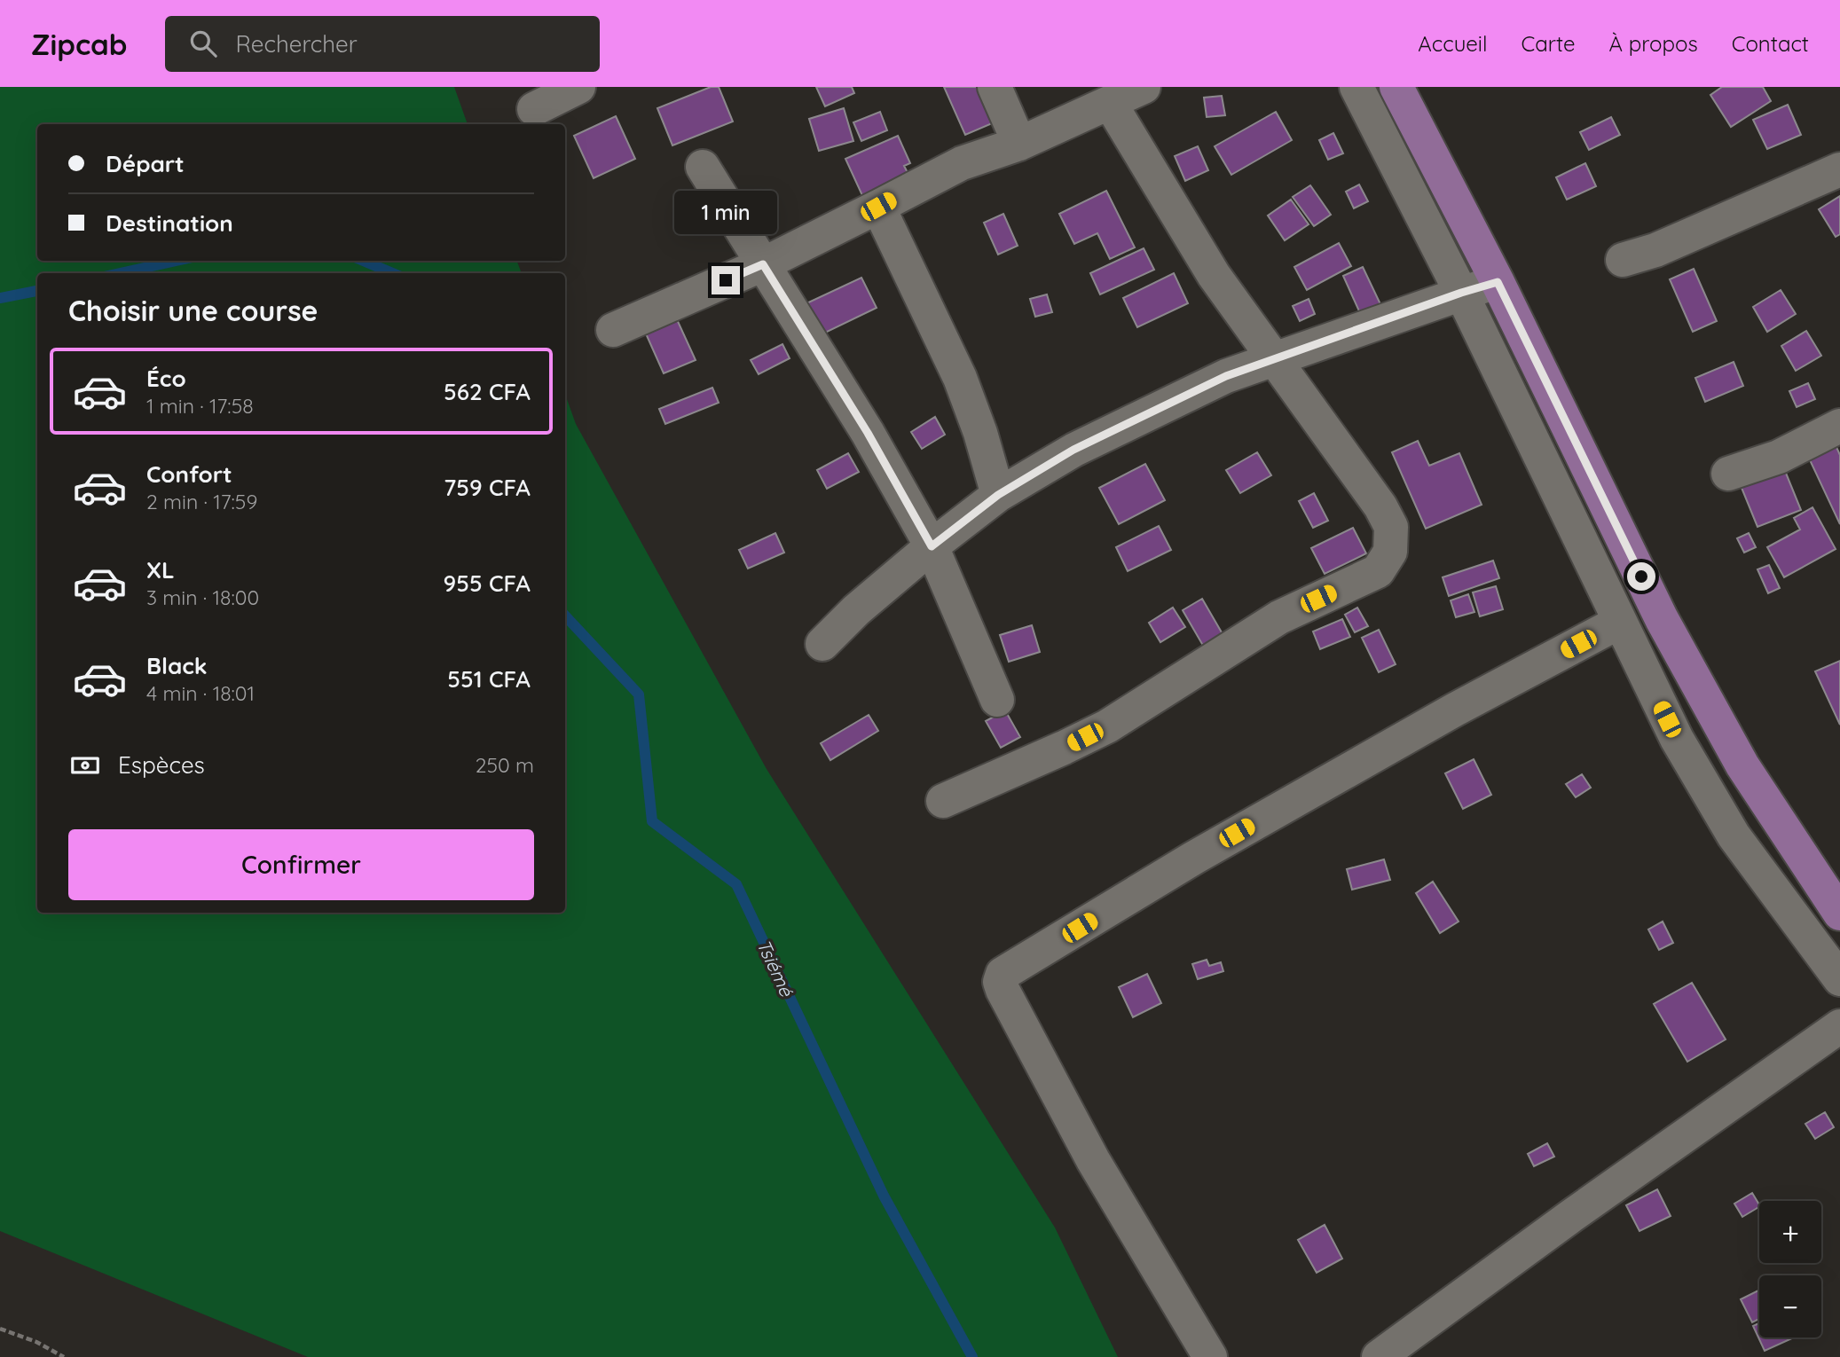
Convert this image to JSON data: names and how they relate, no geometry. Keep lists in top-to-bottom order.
{
  "water": ["Tsiémé"],
  "page": {
    "header": "Zipcab",
    "search": "Rechercher",
    "nav": [
      "Accueil",
      "Carte",
      "À propos",
      "Contact"
    ],
    "banner": ["Départ", "Destination"],
    "bubble": "1 min",
    "heading": "Choisir une course",
    "list": [
      {
        "name": "Éco",
        "note": "1 min · 17:58",
        "value": "562 CFA"
      },
      {
        "name": "Confort",
        "note": "2 min · 17:59",
        "value": "759 CFA"
      },
      {
        "name": "XL",
        "note": "3 min · 18:00",
        "value": "955 CFA"
      },
      {
        "name": "Black",
        "note": "4 min · 18:01",
        "value": "551 CFA"
      }
    ],
    "pay": ["Espèces", "250 m"],
    "buttons": "Confirmer",
    "map_buttons": ["+", "−"]
  }
}
